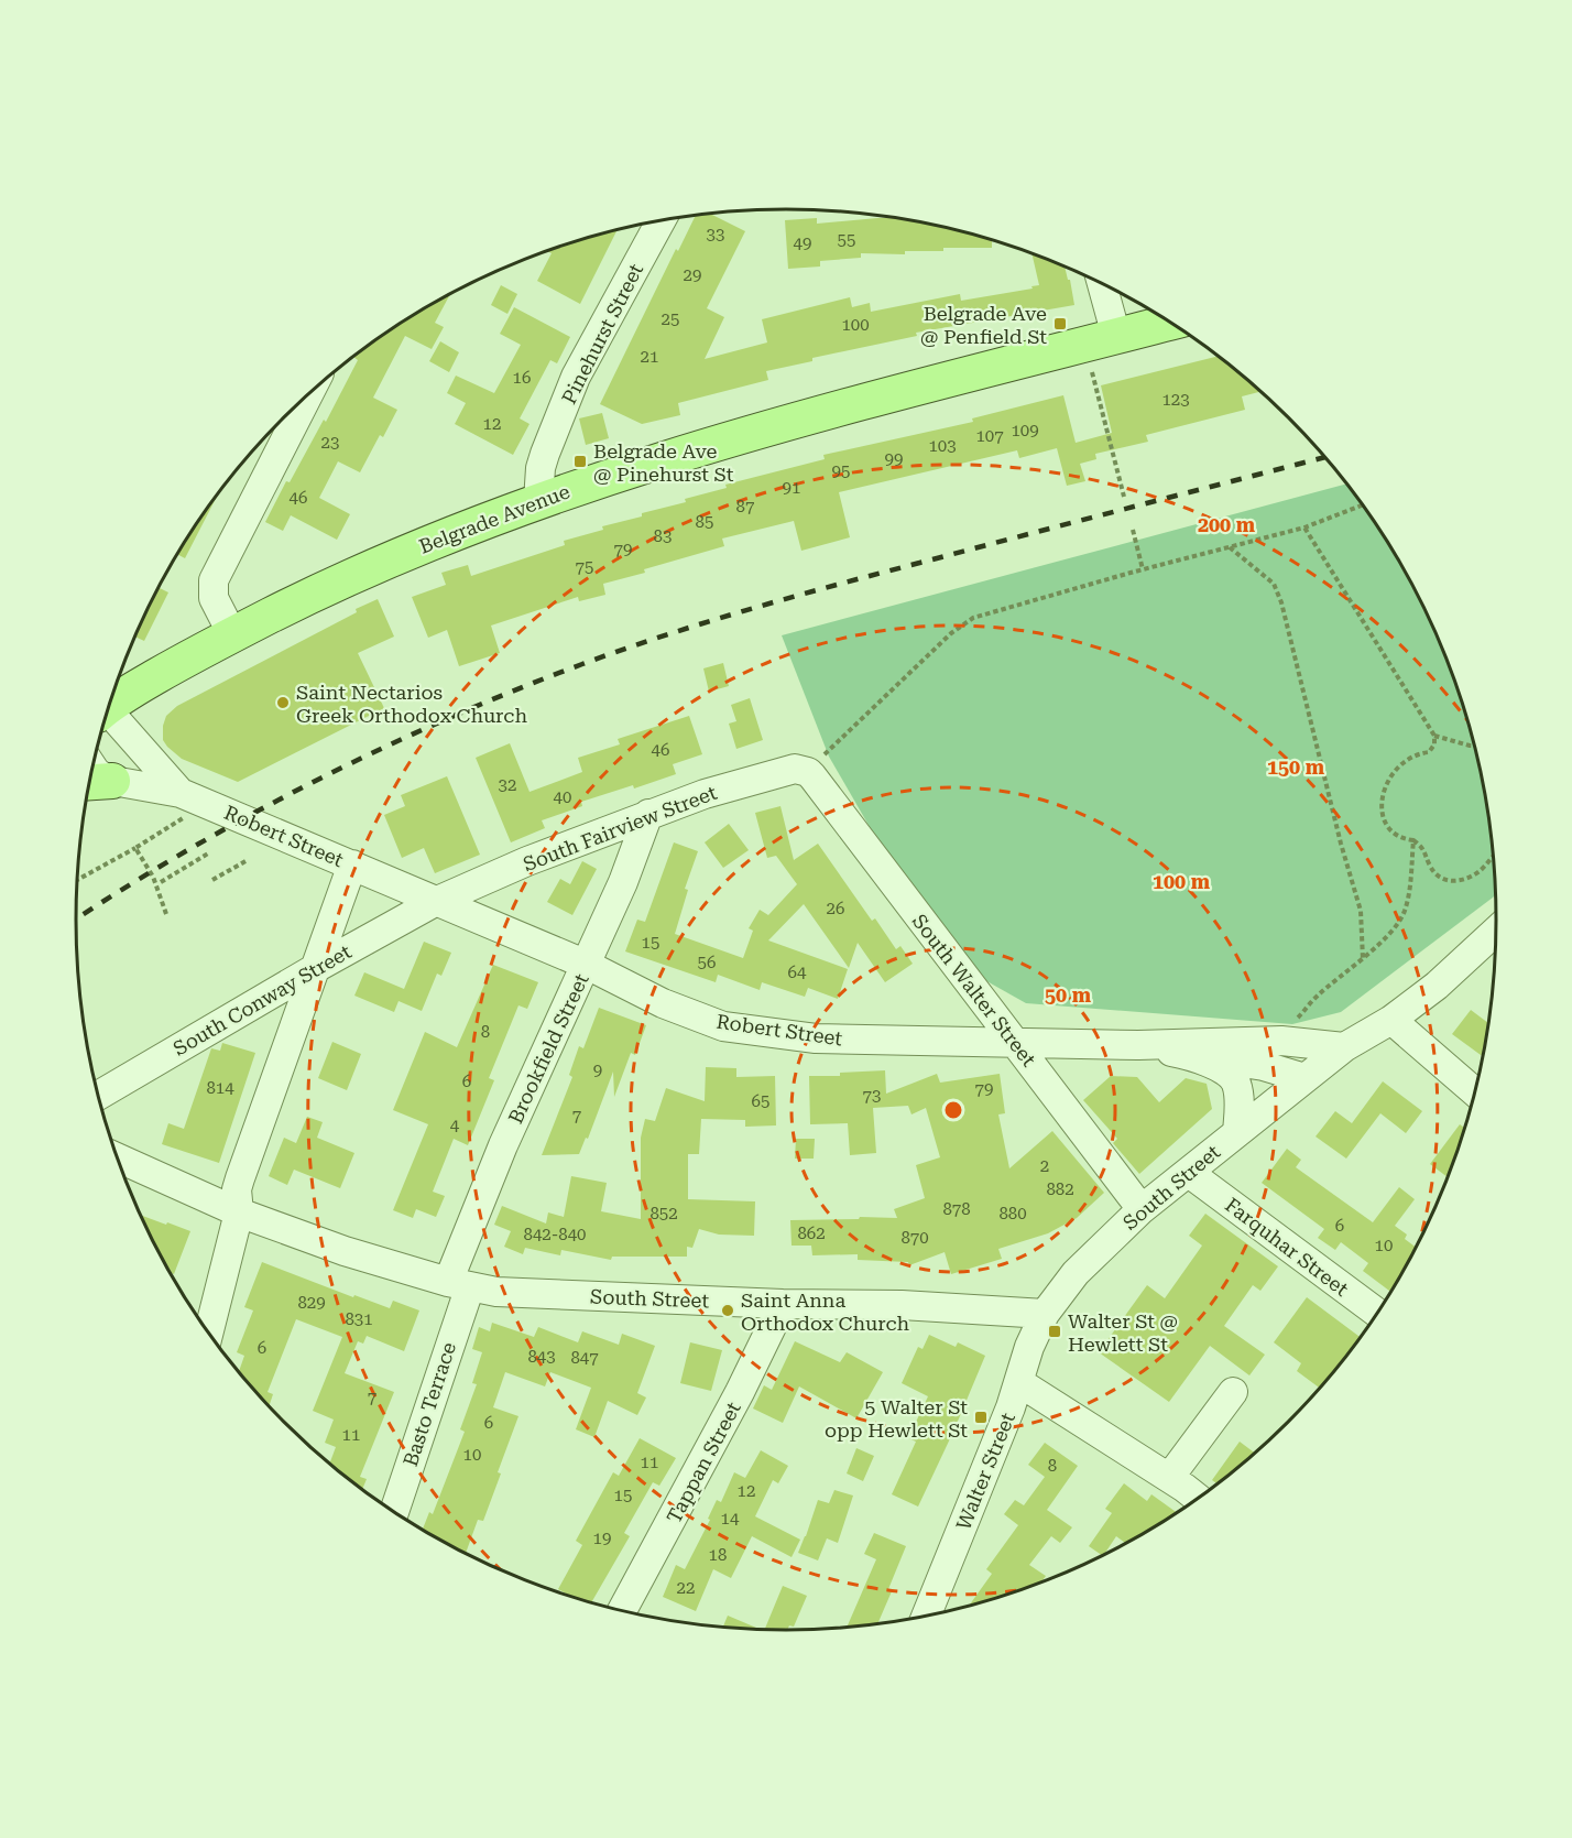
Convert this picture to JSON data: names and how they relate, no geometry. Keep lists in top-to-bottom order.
{
  "streets": {
    "main road": ["Belgrade Avenue"],
    "street": [
      "Pinehurst Street",
      "South Fairview Street",
      "Robert Street",
      "South Walter Street",
      "South Conway Street",
      "Brookfield Street",
      "South Street",
      "Farquhar Street",
      "Basto Terrace",
      "Tappan Street",
      "Walter Street"
    ]
  },
  "crossings": [
    ["Pinehurst Street", "Belgrade Avenue"],
    ["South Fairview Street", "Robert Street"],
    ["South Fairview Street", "South Walter Street"],
    ["South Fairview Street", "South Conway Street"],
    ["South Fairview Street", "Brookfield Street"],
    ["Robert Street", "South Walter Street"],
    ["Robert Street", "South Conway Street"],
    ["Robert Street", "Brookfield Street"],
    ["Robert Street", "South Street"],
    ["South Walter Street", "South Street"],
    ["Brookfield Street", "South Street"],
    ["Brookfield Street", "Basto Terrace"],
    ["South Street", "Farquhar Street"],
    ["South Street", "Basto Terrace"],
    ["South Street", "Tappan Street"],
    ["South Street", "Walter Street"]
  ],
  "places": {
    "transit": [
      "Belgrade Ave @ Penfield St",
      "Belgrade Ave @ Pinehurst St",
      "Walter St @ Hewlett St",
      "5 Walter St opp Hewlett St"
    ],
    "other": ["Saint Nectarios Greek Orthodox Church", "Saint Anna Orthodox Church"]
  },
  "house_numbers": [
    "33",
    "55",
    "49",
    "29",
    "25",
    "100",
    "21",
    "16",
    "123",
    "12",
    "109",
    "107",
    "23",
    "103",
    "99",
    "95",
    "91",
    "46",
    "87",
    "85",
    "83",
    "79",
    "75",
    "46",
    "32",
    "40",
    "26",
    "15",
    "56",
    "64",
    "8",
    "9",
    "6",
    "814",
    "79",
    "73",
    "65",
    "7",
    "4",
    "2",
    "882",
    "878",
    "852",
    "880",
    "6",
    "862",
    "842-840",
    "870",
    "10",
    "829",
    "831",
    "6",
    "843",
    "847",
    "7",
    "6",
    "11",
    "10",
    "11",
    "8",
    "12",
    "15",
    "14",
    "19",
    "18",
    "22"
  ],
  "rings": [
    "200 m",
    "150 m",
    "100 m",
    "50 m"
  ]
}
